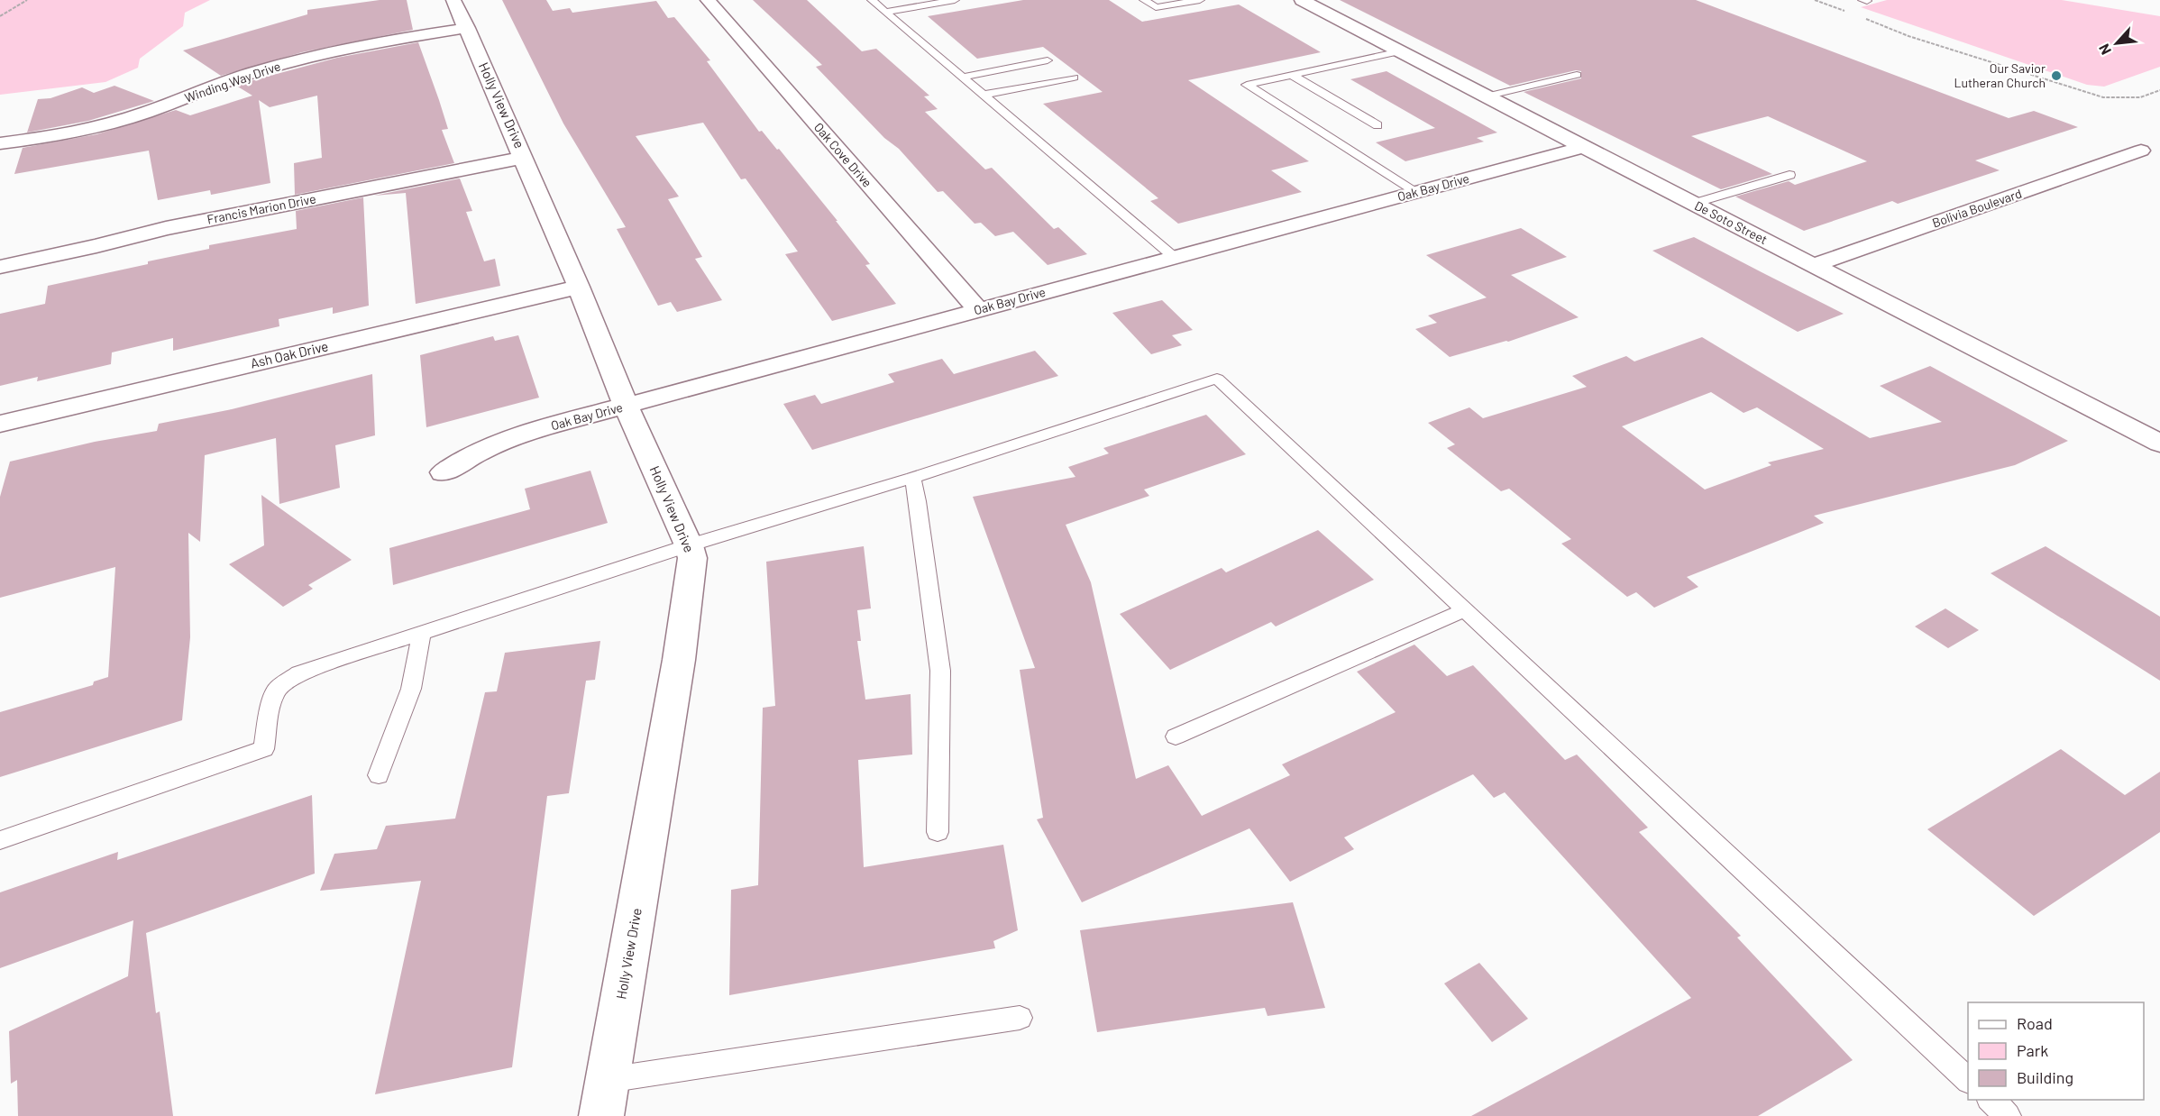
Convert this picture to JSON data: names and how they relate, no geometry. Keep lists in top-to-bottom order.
{
  "streets": {
    "street": [
      "Winding Way Drive",
      "Holly View Drive",
      "Oak Cove Drive",
      "Oak Bay Drive",
      "Bolivia Boulevard",
      "Francis Marion Drive",
      "De Soto Street",
      "Ash Oak Drive"
    ]
  },
  "crossings": [
    ["Winding Way Drive", "Holly View Drive"],
    ["Holly View Drive", "Oak Bay Drive"],
    ["Holly View Drive", "Francis Marion Drive"],
    ["Holly View Drive", "Ash Oak Drive"],
    ["Oak Cove Drive", "Oak Bay Drive"],
    ["Oak Bay Drive", "De Soto Street"],
    ["Bolivia Boulevard", "De Soto Street"]
  ],
  "places": ["Our Savior Lutheran Church"],
  "legend": ["Road", "Park", "Building"],
  "north": "bottom left"
}
